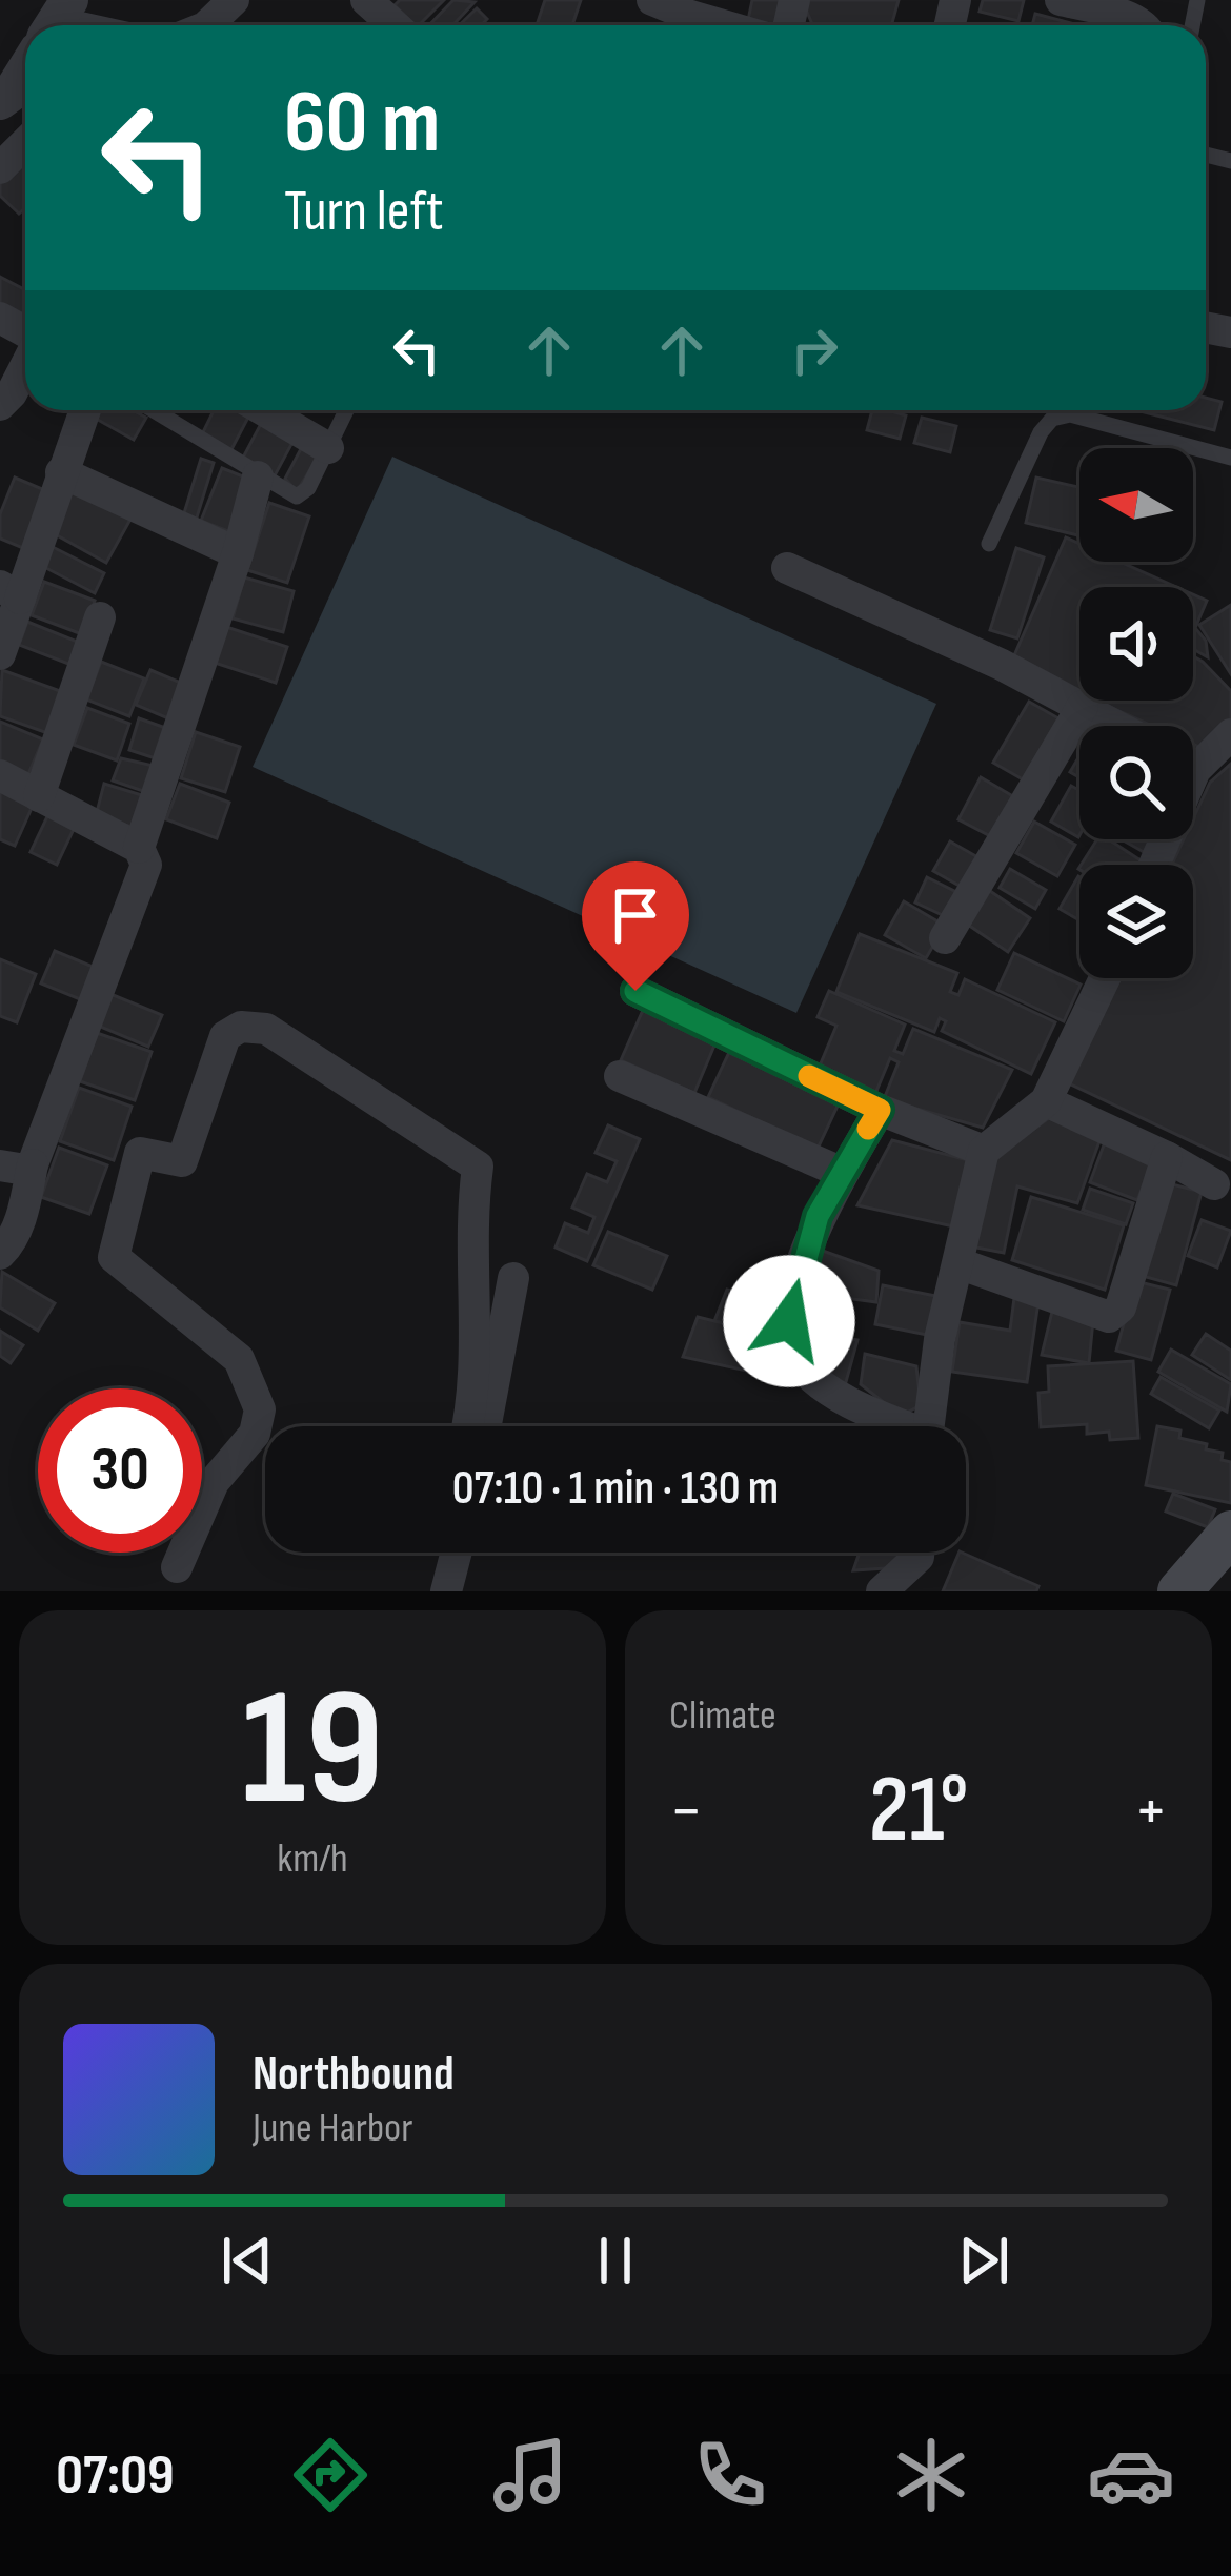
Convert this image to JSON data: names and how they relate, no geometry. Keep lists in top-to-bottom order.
{
  "north": "left",
  "page": {
    "turn": ["60 m", "Turn left"],
    "limit": "30",
    "trip": "07:10 · 1 min · 130 m",
    "tile": [
      ["19", "km/h"],
      "Climate"
    ],
    "heat": ["−", "21°", "+"],
    "song": ["Northbound", "June Harbor"],
    "tabs": "07:09"
  }
}
